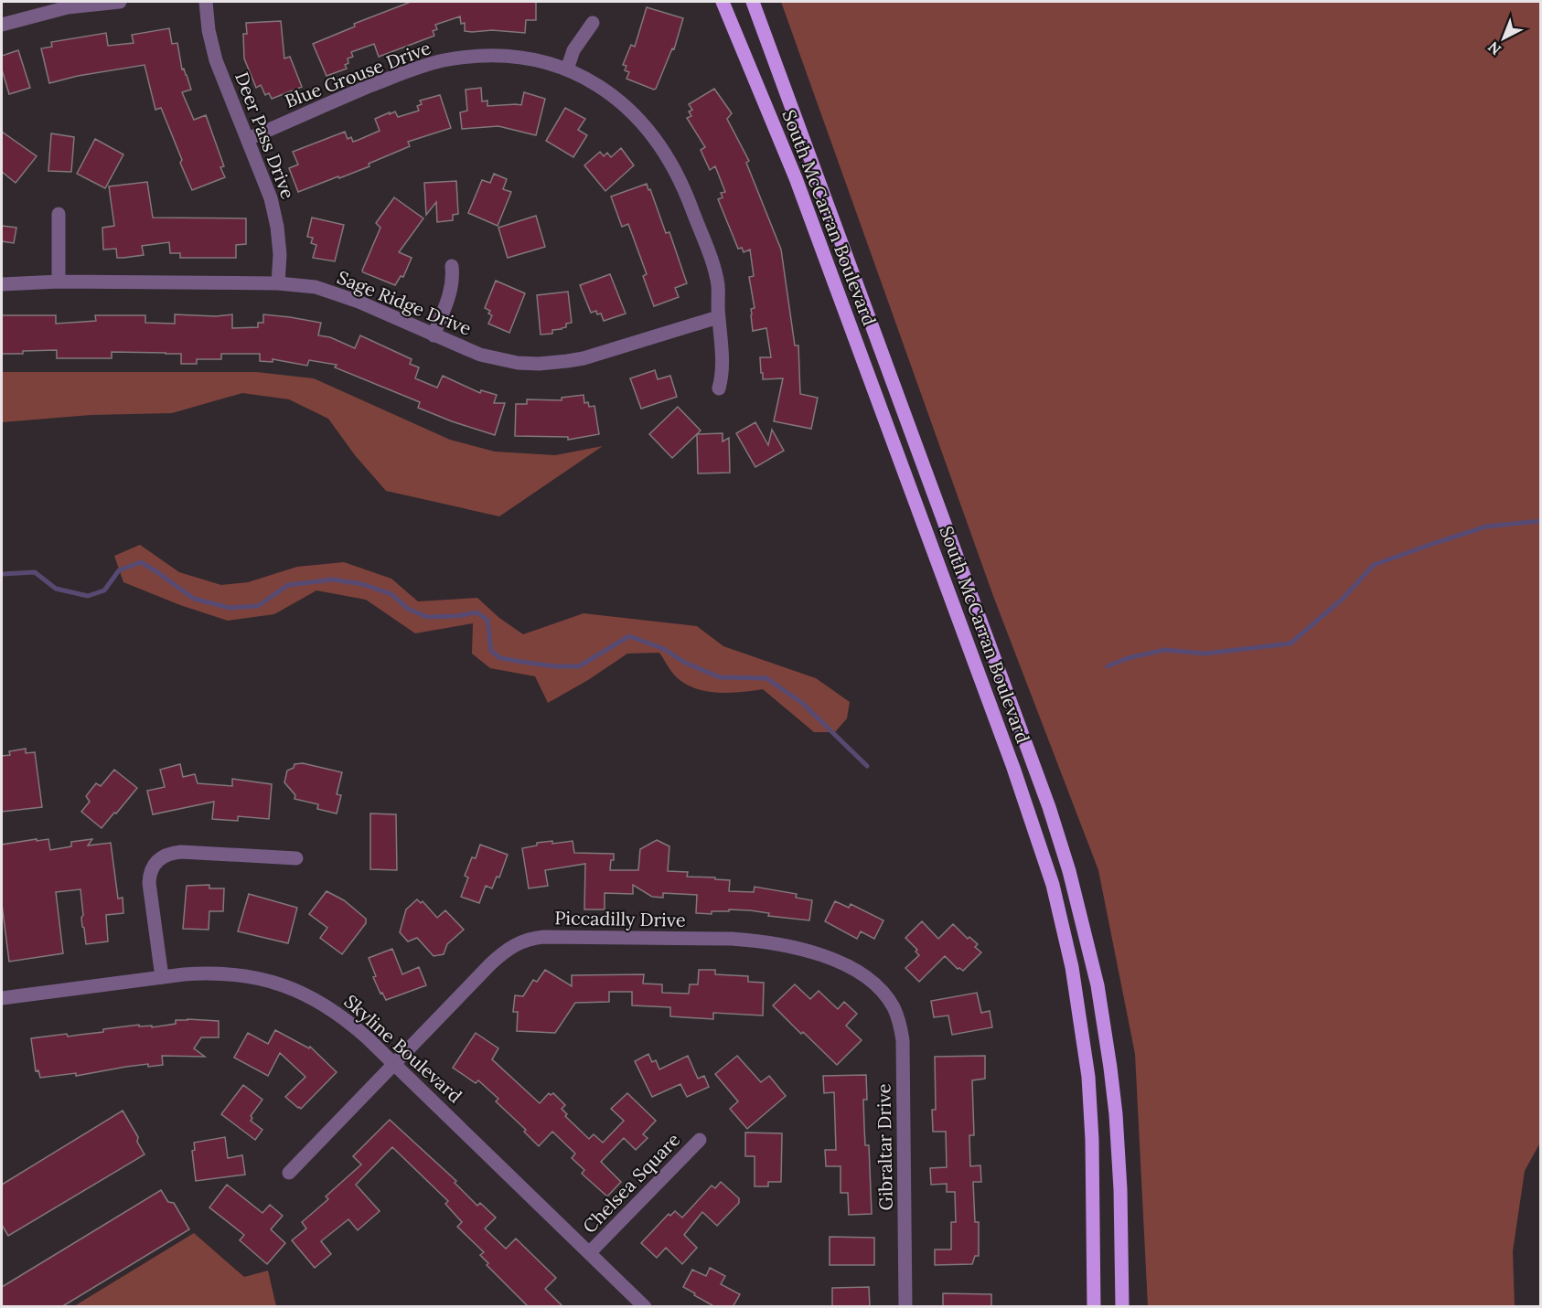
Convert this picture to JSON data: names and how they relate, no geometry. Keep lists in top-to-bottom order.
{
  "streets": {
    "main road": ["South McCarran Boulevard"],
    "street": [
      "Blue Grouse Drive",
      "Deer Pass Drive",
      "Sage Ridge Drive",
      "Piccadilly Drive",
      "Skyline Boulevard",
      "Gibraltar Drive",
      "Chelsea Square"
    ]
  },
  "crossings": [
    ["Blue Grouse Drive", "Deer Pass Drive"],
    ["Blue Grouse Drive", "Sage Ridge Drive"],
    ["Deer Pass Drive", "Sage Ridge Drive"],
    ["Piccadilly Drive", "Skyline Boulevard"],
    ["Piccadilly Drive", "Gibraltar Drive"],
    ["Skyline Boulevard", "Chelsea Square"]
  ],
  "north": "bottom left"
}
